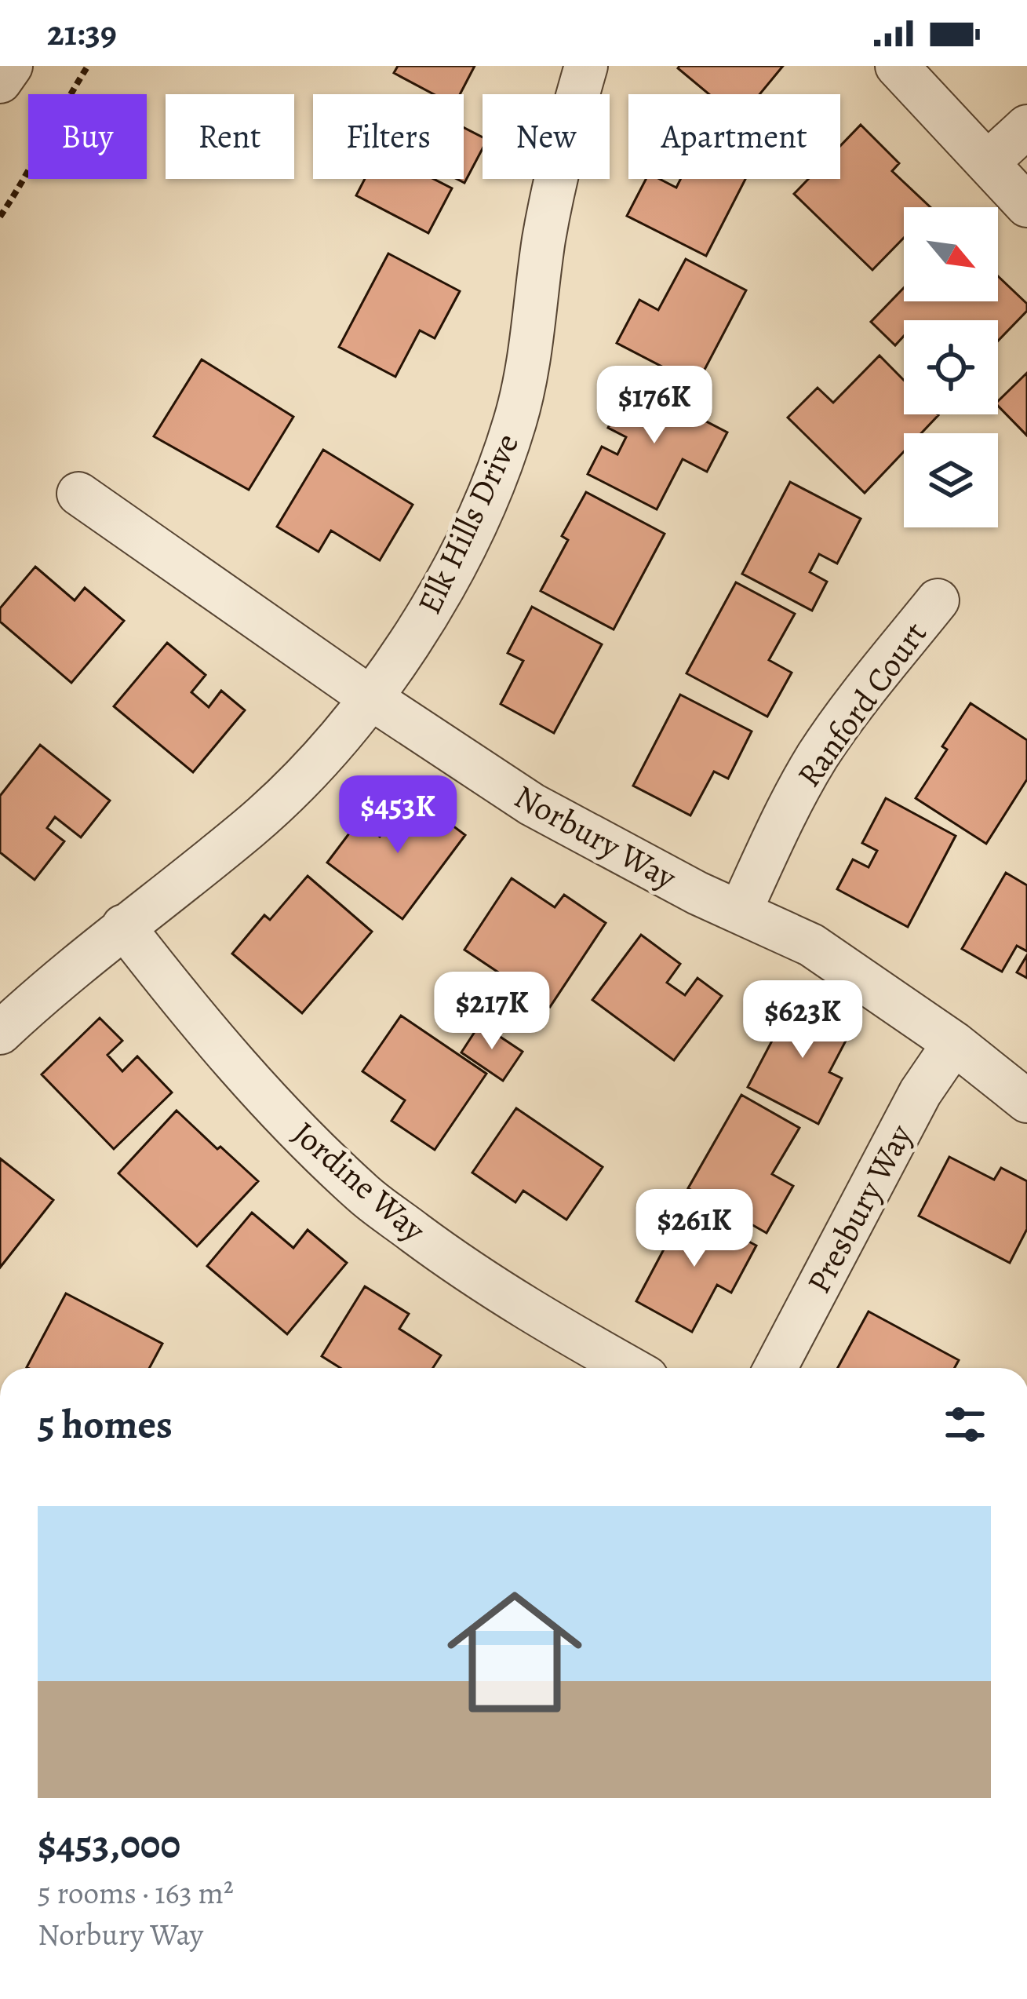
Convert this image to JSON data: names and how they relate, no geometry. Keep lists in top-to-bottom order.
{
  "streets": {
    "street": [
      "Elk Hills Drive",
      "Ranford Court",
      "Norbury Way",
      "Jordine Way",
      "Presbury Way"
    ]
  },
  "crossings": [
    ["Elk Hills Drive", "Norbury Way"],
    ["Elk Hills Drive", "Jordine Way"],
    ["Ranford Court", "Norbury Way"],
    ["Norbury Way", "Presbury Way"]
  ],
  "north": "bottom right",
  "page": {
    "status": "21:39",
    "chip": [
      "Buy",
      "Rent",
      "Filters",
      "New",
      "Apartment"
    ],
    "price": [
      "$176K",
      "$453K",
      "$217K",
      "$623K",
      "$261K"
    ],
    "heading": "5 homes",
    "list": [
      {
        "name": "$453,000",
        "note": "5 rooms · 163 m² · Norbury Way"
      }
    ]
  }
}
